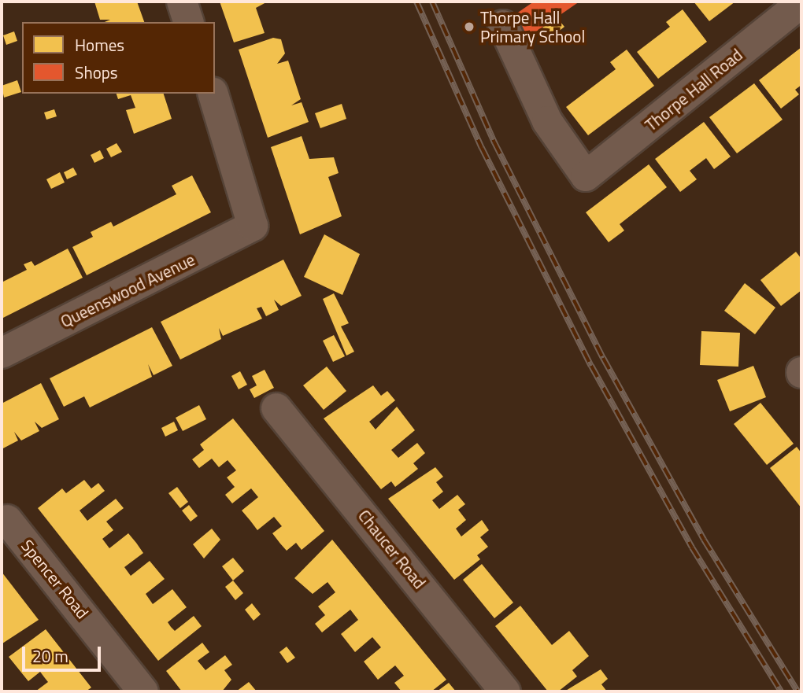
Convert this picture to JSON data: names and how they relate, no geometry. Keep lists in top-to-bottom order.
{
  "streets": {
    "street": [
      "Thorpe Hall Road",
      "Queenswood Avenue",
      "Chaucer Road",
      "Spencer Road"
    ]
  },
  "places": ["Thorpe Hall Primary School"],
  "legend": ["Homes", "Shops"],
  "scale_bar": "20 m"
}
